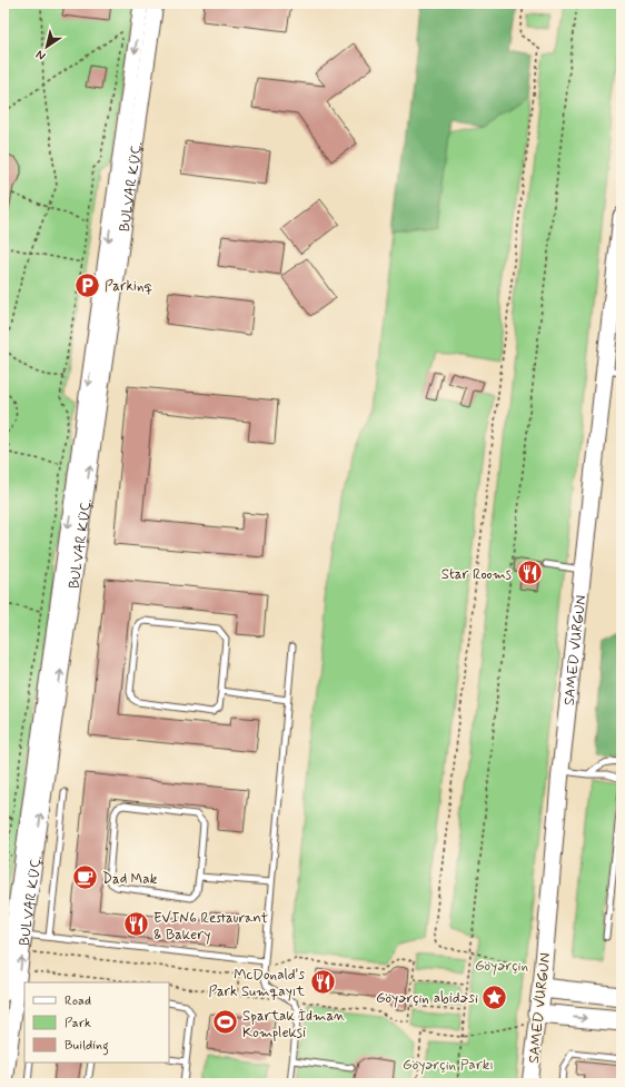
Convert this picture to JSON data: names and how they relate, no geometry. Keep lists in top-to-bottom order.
{
  "streets": {
    "highway": ["SAMED VURGUN"],
    "street": ["BULVAR KÜÇ."]
  },
  "parks": ["Göyərçin", "Göyərçin Parkı"],
  "places": {
    "parking": ["Parkinq"],
    "restaurant": ["Star Rooms", "EVIN6 Restaurant & Bakery", "McDonald's Park Sumqayıt"],
    "cafe": ["Dad Mak"],
    "place": ["Göyərçin abidəsi"],
    "sports": ["Spartak İdman Kompleksi"]
  },
  "legend": ["Road", "Park", "Building"],
  "north": "bottom left"
}
